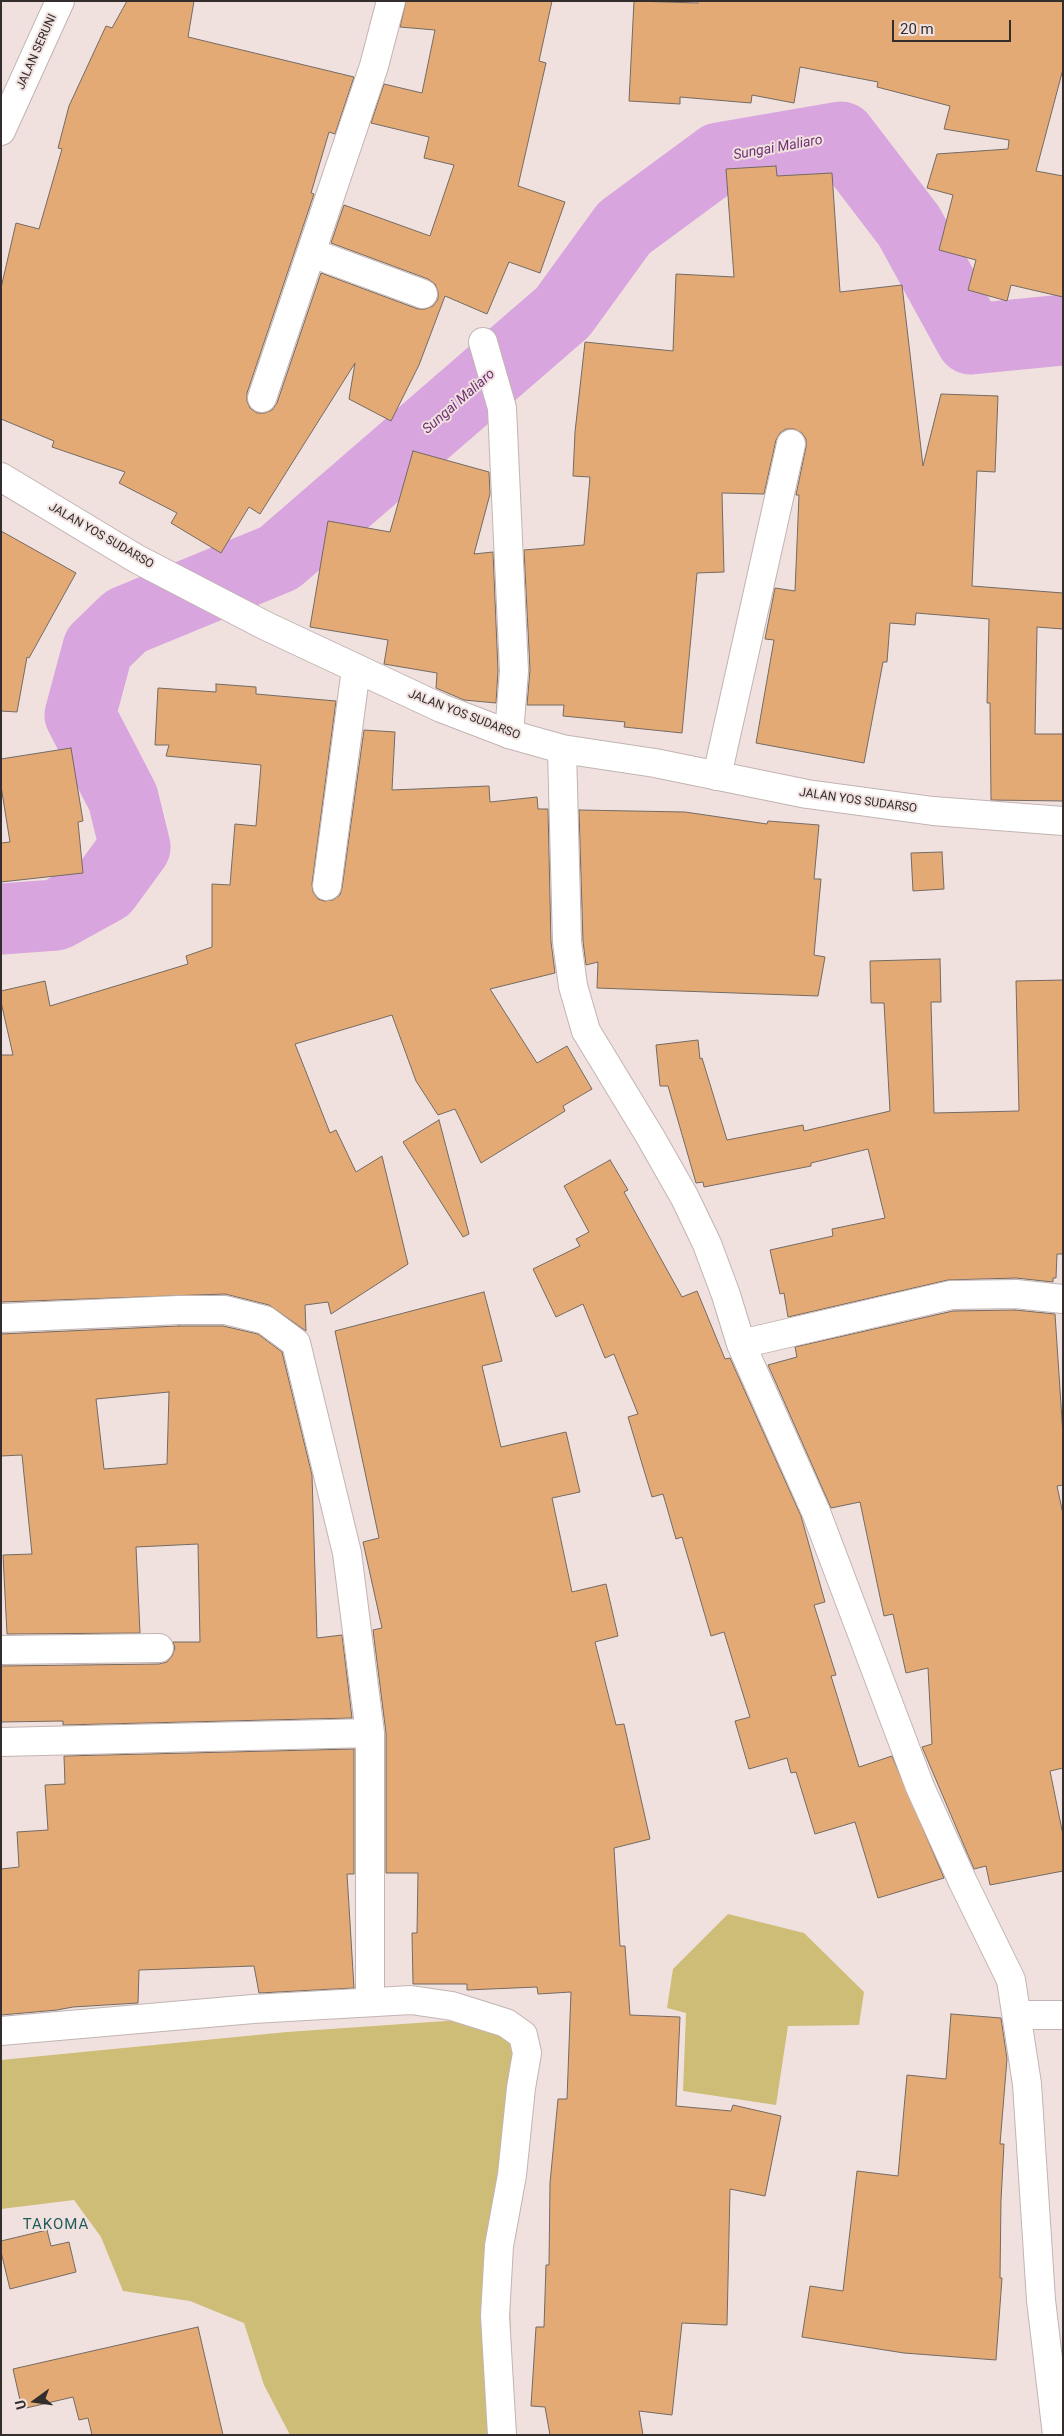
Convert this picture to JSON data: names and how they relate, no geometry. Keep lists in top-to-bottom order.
{
  "streets": {
    "street": ["JALAN SERUNI", "JALAN YOS SUDARSO"]
  },
  "districts": ["TAKOMA"],
  "water": ["Sungai Maliaro"],
  "scale_bar": "20 m",
  "north": "left"
}
